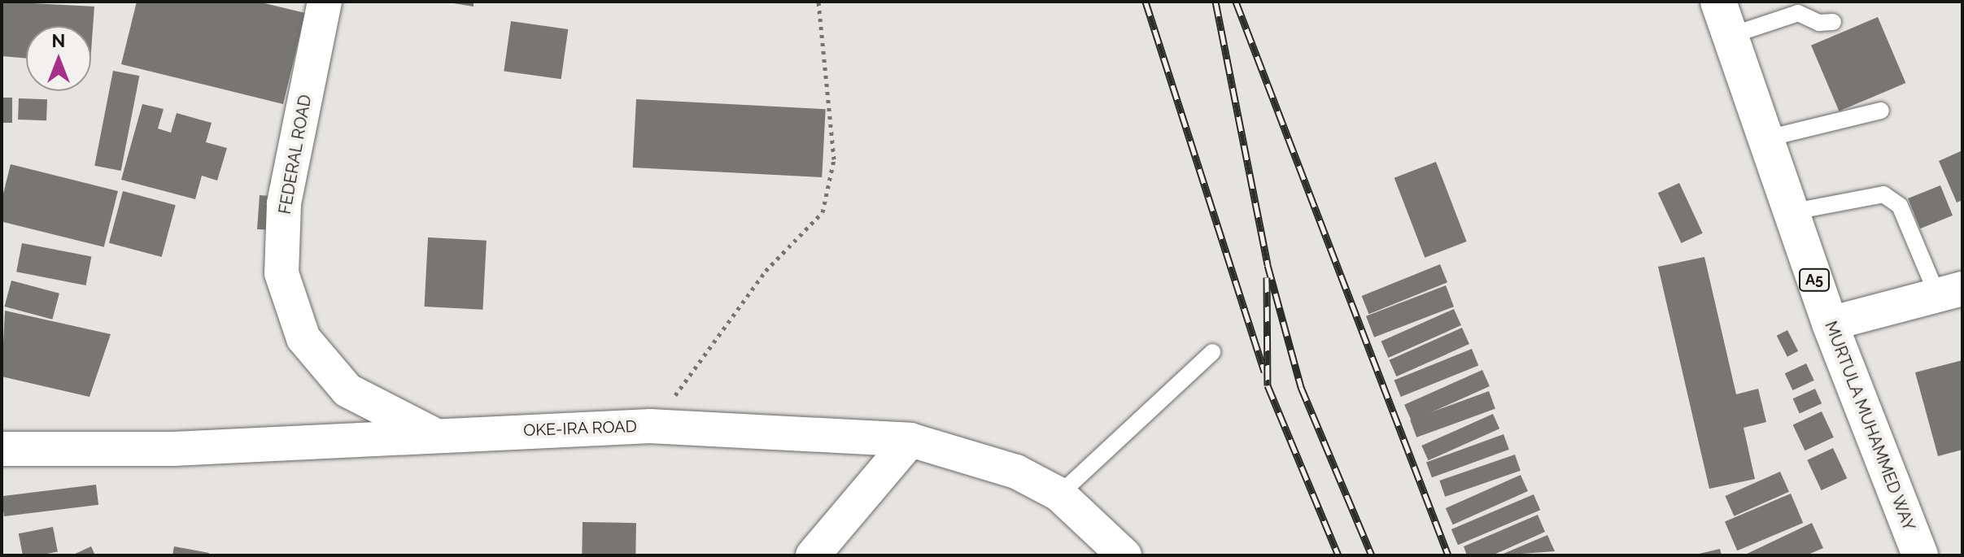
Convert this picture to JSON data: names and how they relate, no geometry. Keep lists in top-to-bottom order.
{
  "streets": {
    "highway": ["A5", "MURTULA MUHAMMED WAY"],
    "street": ["FEDERAL ROAD", "OKE-IRA ROAD"]
  },
  "crossings": [
    ["FEDERAL ROAD", "OKE-IRA ROAD"]
  ],
  "north": "top"
}
